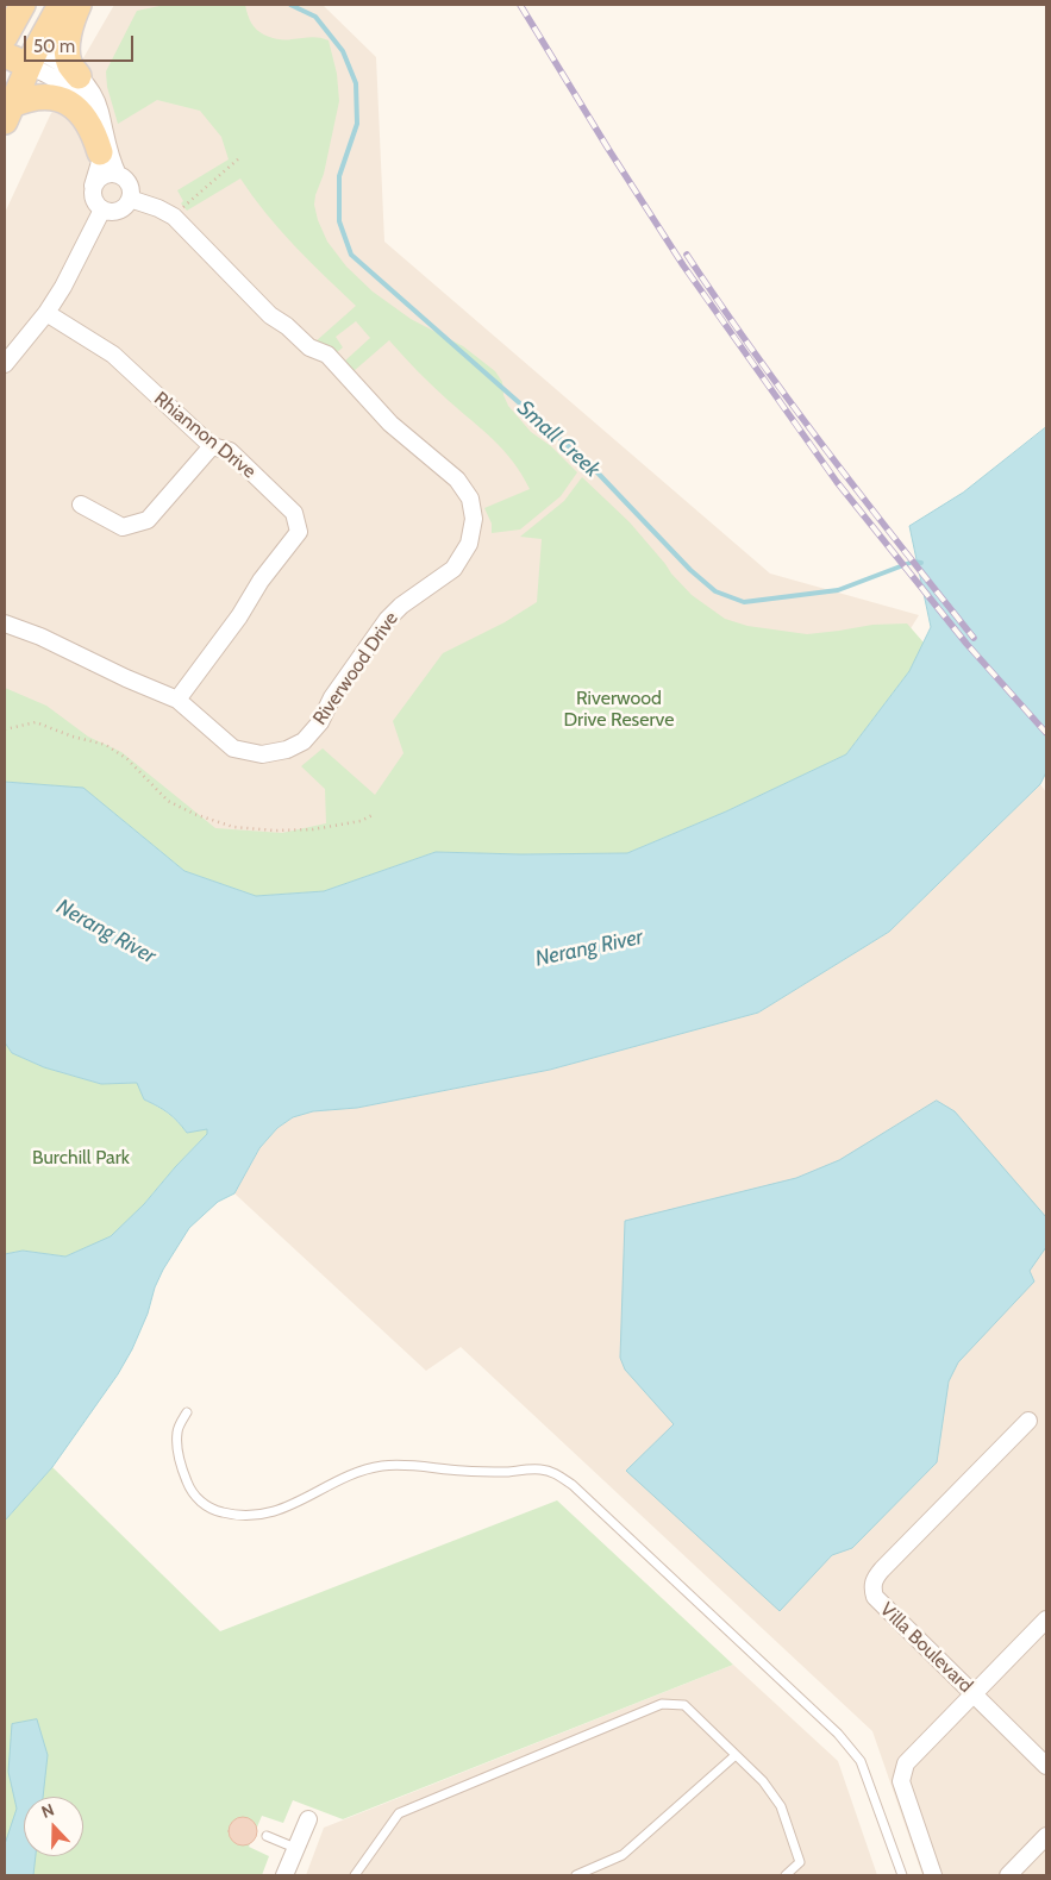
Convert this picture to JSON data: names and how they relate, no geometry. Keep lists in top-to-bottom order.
{
  "streets": {
    "street": ["Rhiannon Drive", "Riverwood Drive", "Villa Boulevard"]
  },
  "crossings": [
    ["Rhiannon Drive", "Riverwood Drive"]
  ],
  "water": ["Small Creek", "Nerang River"],
  "parks": ["Riverwood Drive Reserve", "Burchill Park"],
  "scale_bar": "50 m",
  "north": "top"
}
